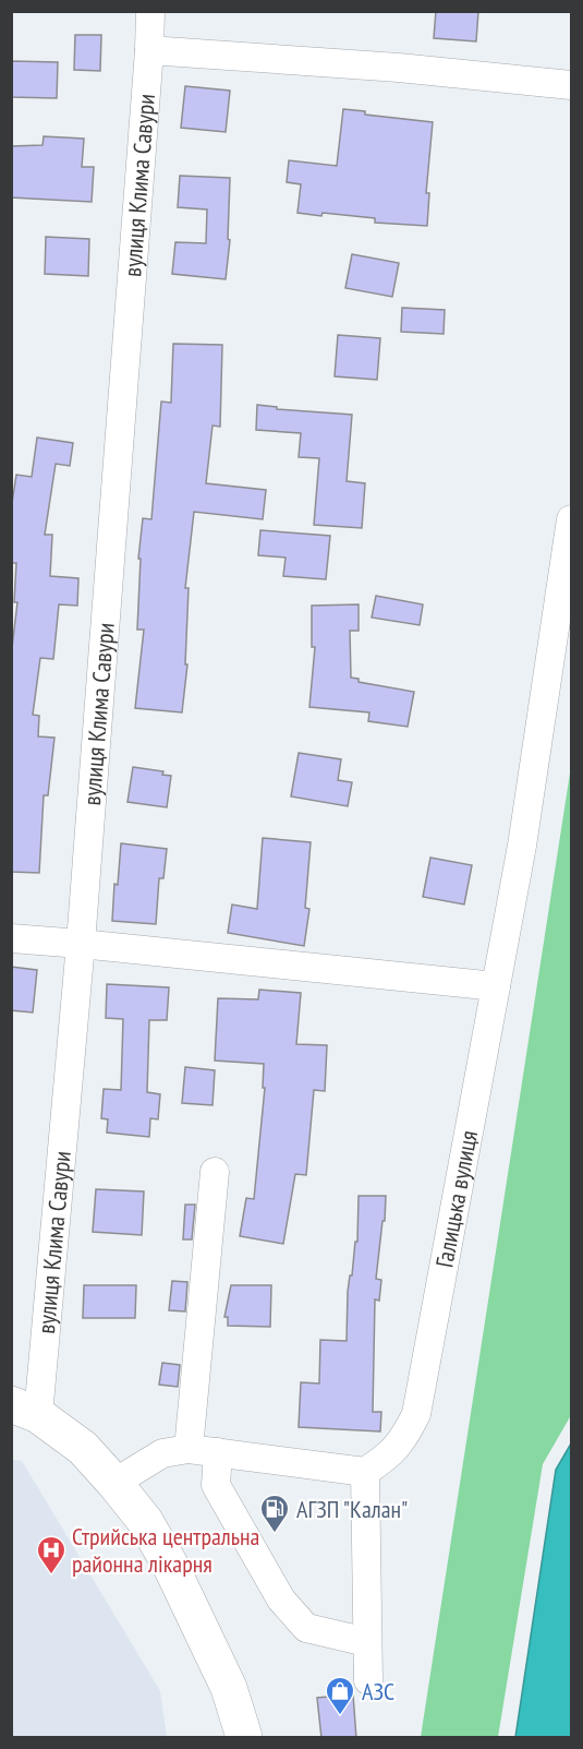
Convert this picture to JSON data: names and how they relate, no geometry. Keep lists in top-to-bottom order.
{
  "streets": {
    "street": ["вулиця Клима Савури", "Галицька вулиця"]
  },
  "places": {
    "fuel station": ["АГЗП \"Калан\""],
    "hospital": ["Стрийська центральна районна лікарня"],
    "shop": ["АЗС"]
  }
}
